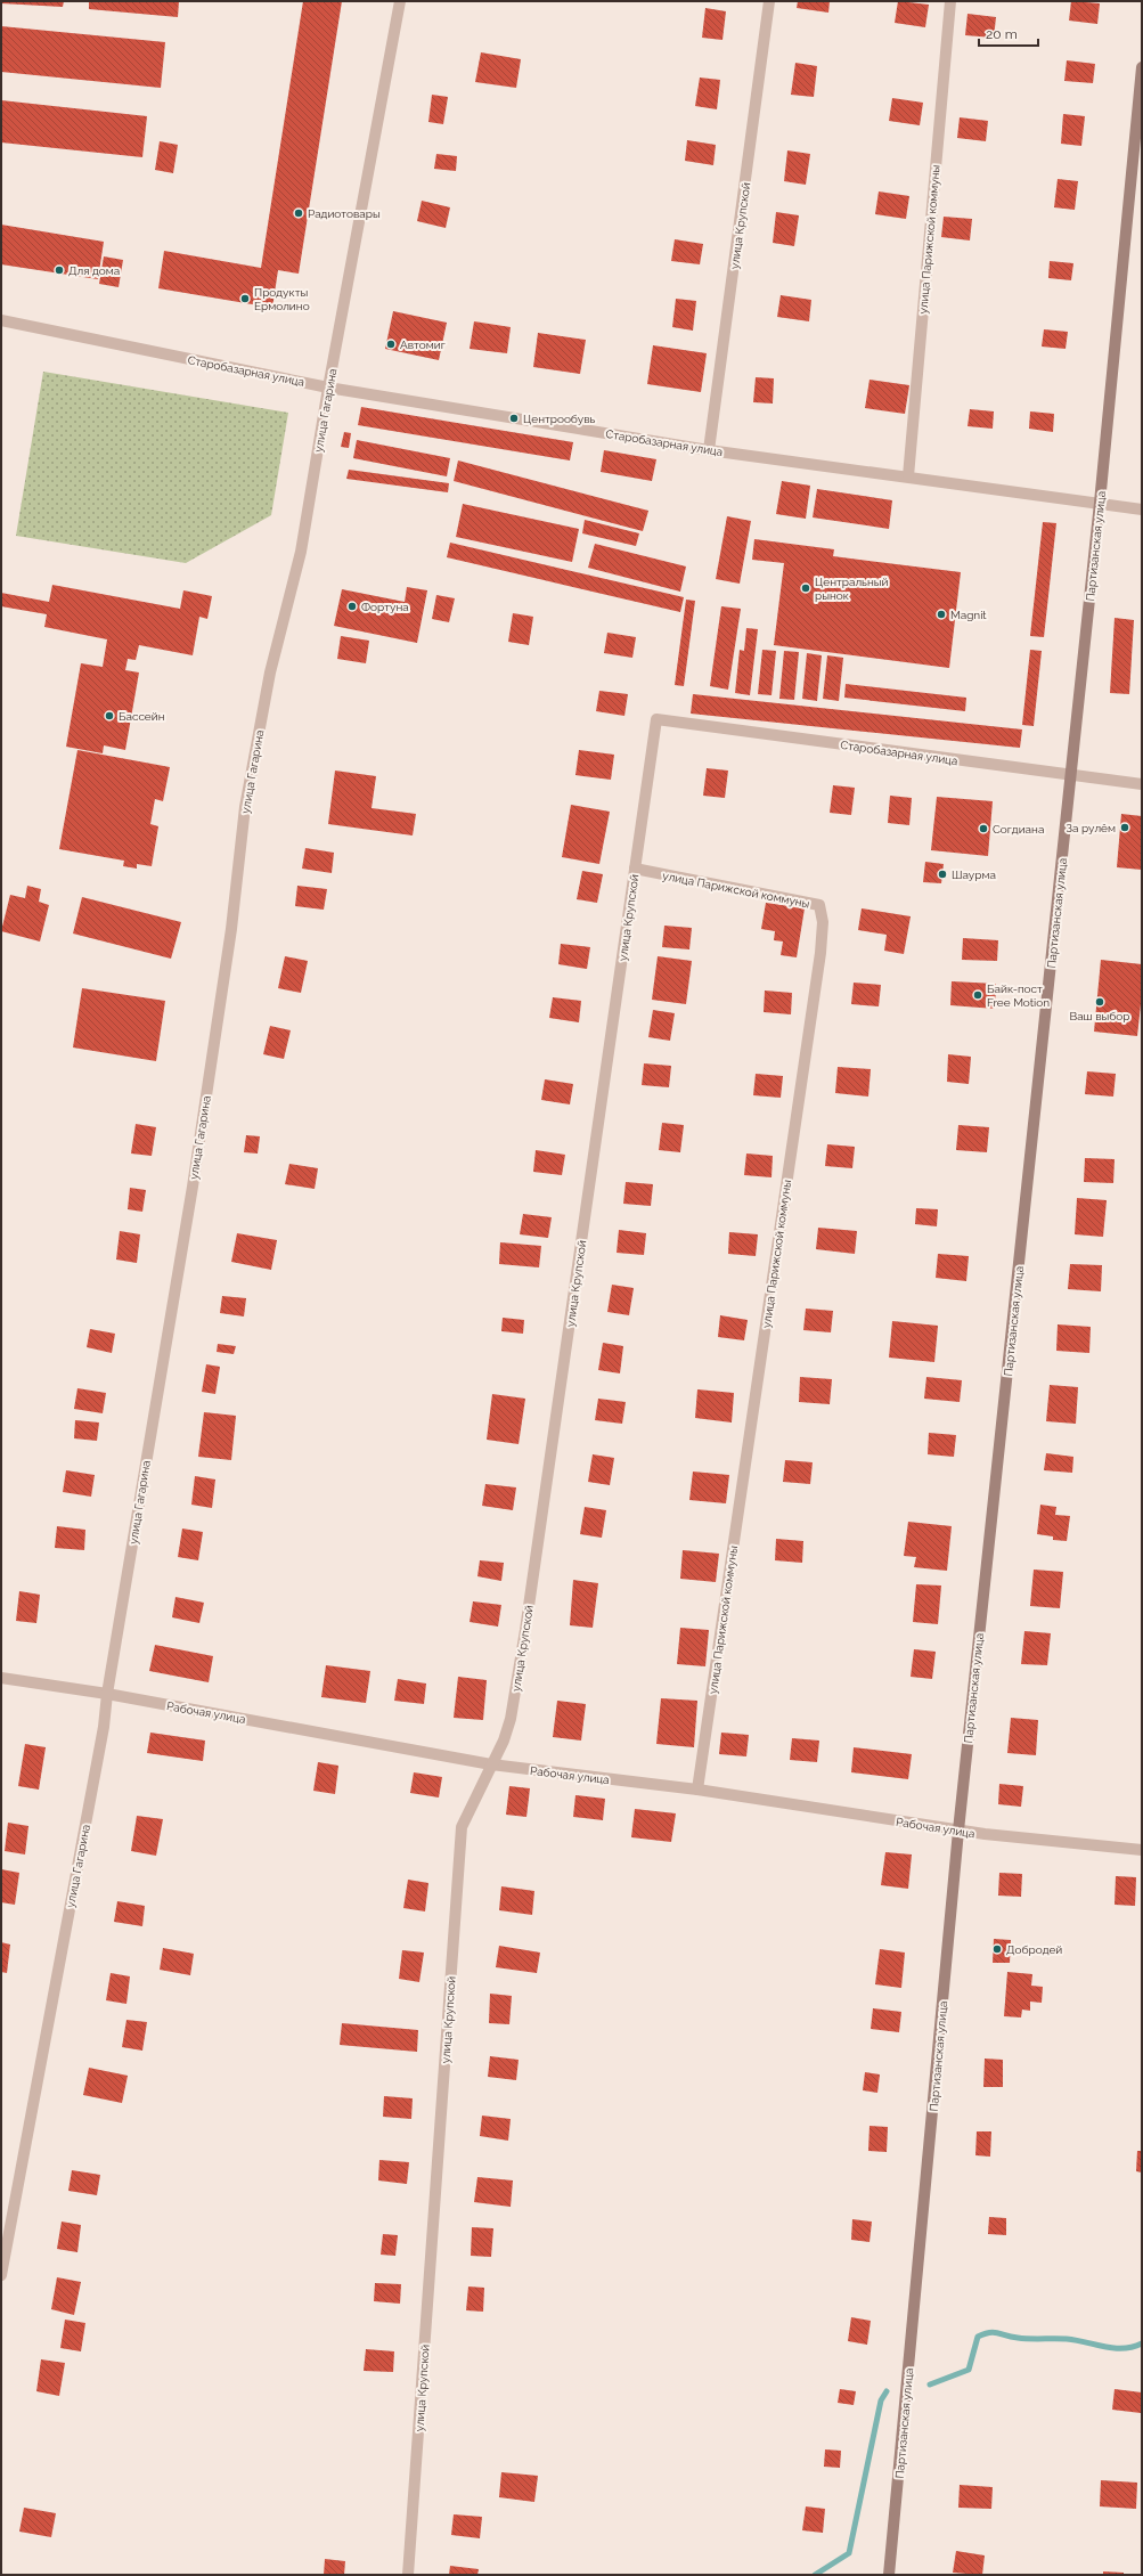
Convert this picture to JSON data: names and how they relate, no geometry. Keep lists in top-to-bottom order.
{
  "streets": {
    "main road": ["Партизанская улица"],
    "street": [
      "улица Крупской",
      "улица Парижской коммуны",
      "Старобазарная улица",
      "улица Гагарина",
      "Рабочая улица"
    ]
  },
  "crossings": [
    ["улица Крупской", "улица Парижской коммуны"],
    ["улица Крупской", "Старобазарная улица"],
    ["улица Крупской", "Рабочая улица"],
    ["улица Парижской коммуны", "Старобазарная улица"],
    ["улица Парижской коммуны", "Рабочая улица"],
    ["Старобазарная улица", "улица Гагарина"],
    ["Старобазарная улица", "Партизанская улица"],
    ["улица Гагарина", "Рабочая улица"],
    ["Партизанская улица", "Рабочая улица"]
  ],
  "places": [
    "Радиотовары",
    "Для дома",
    "Продукты Ермолино",
    "Автомиг",
    "Центрообувь",
    "Центральный рынок",
    "Фортуна",
    "Magnit",
    "Бассейн",
    "За рулём",
    "Согдиана",
    "Шаурма",
    "Байк-пост Free Motion",
    "Ваш выбор",
    "Добродей"
  ],
  "scale_bar": "20 m"
}
